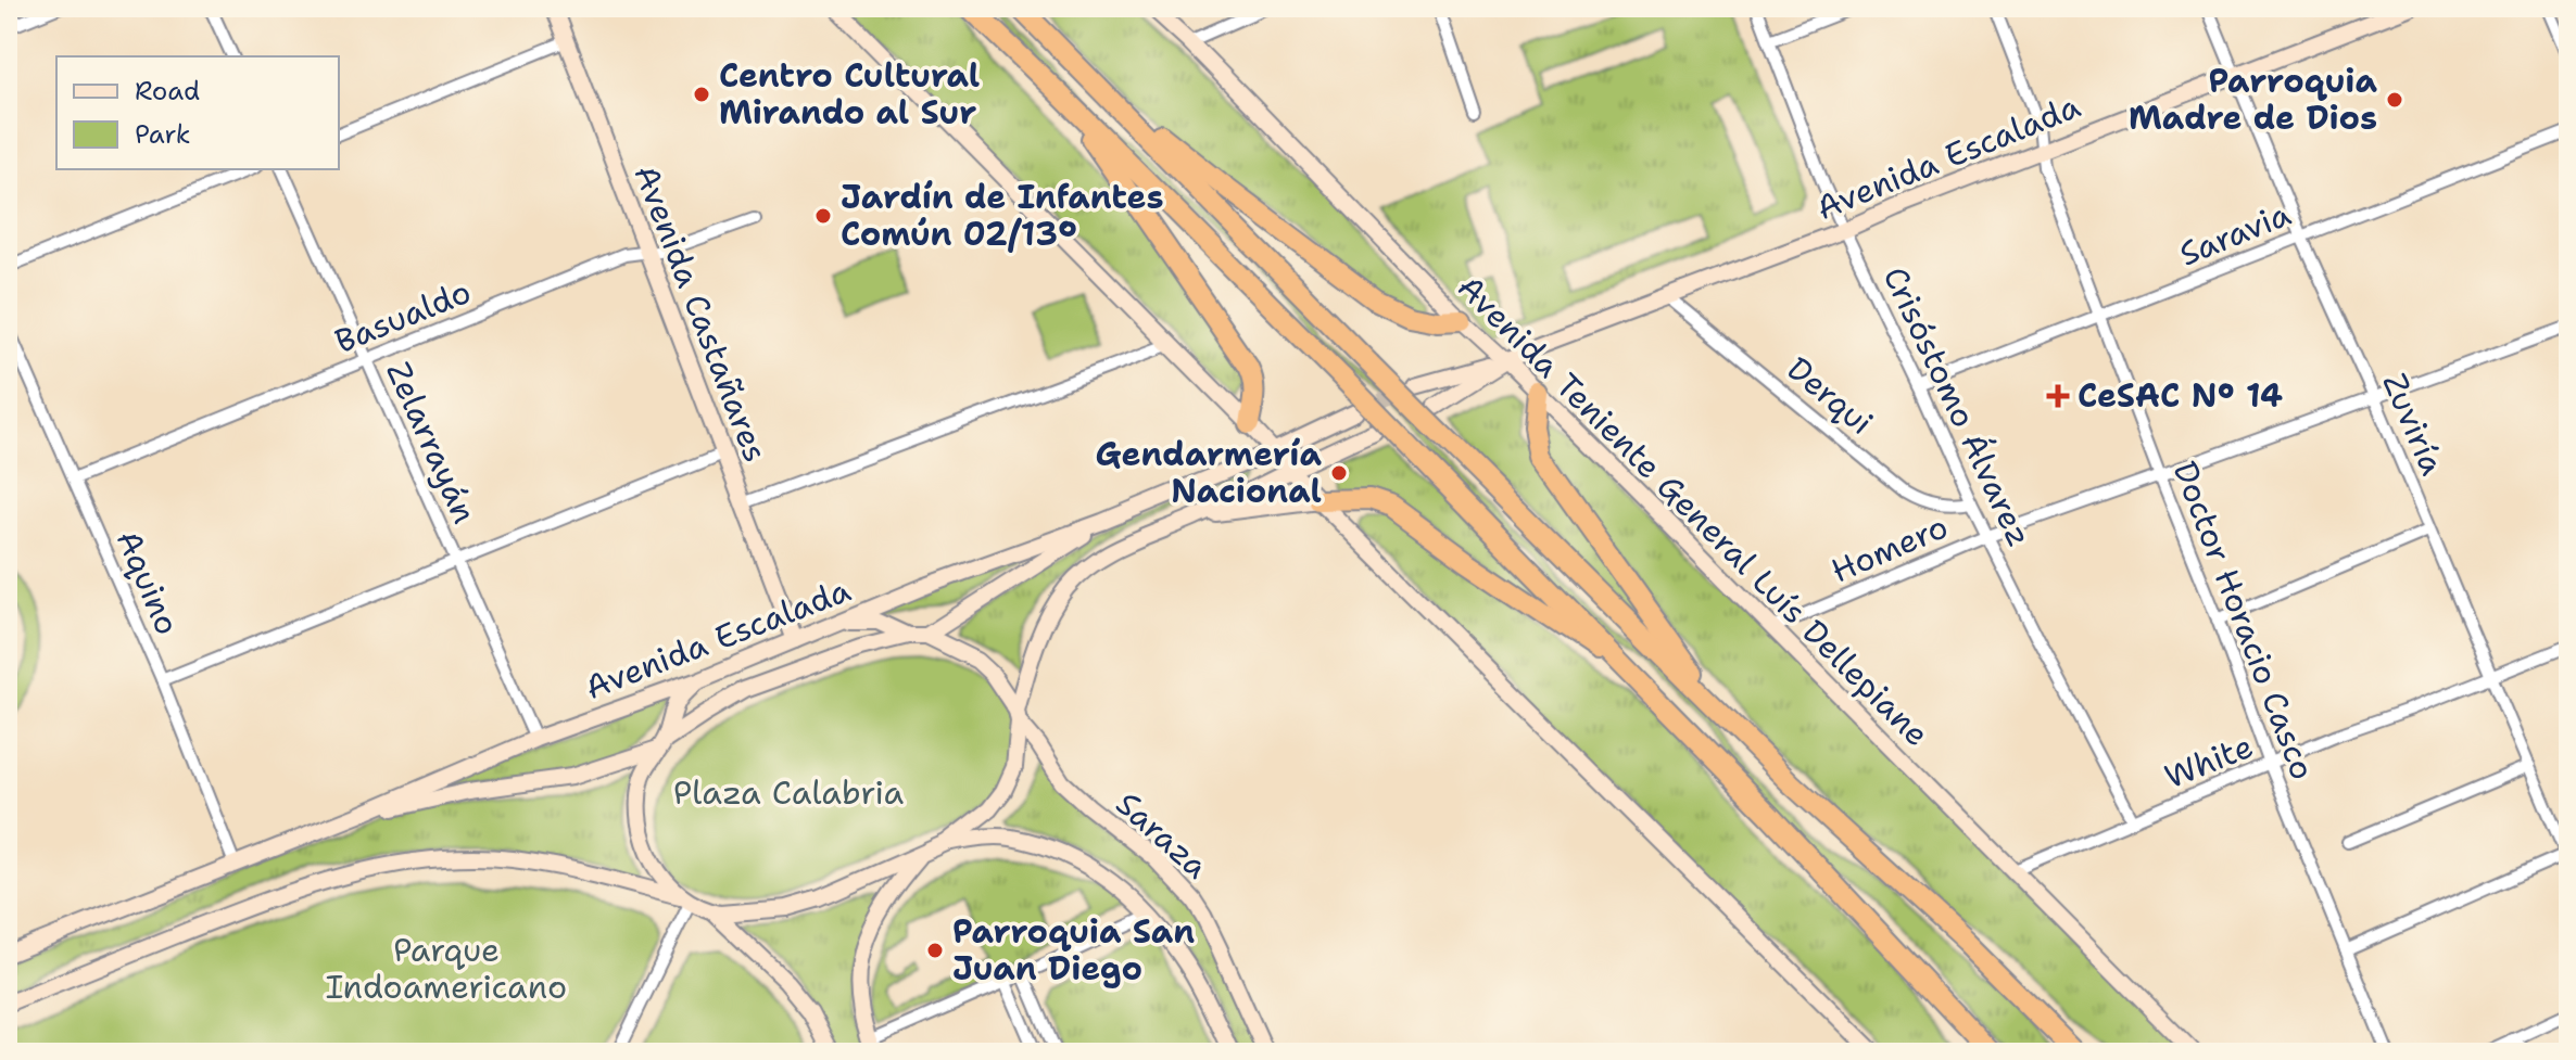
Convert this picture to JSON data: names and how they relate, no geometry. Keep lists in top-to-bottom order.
{
  "streets": {
    "street": [
      "Avenida Escalada",
      "Saravia",
      "Avenida Castañares",
      "Basualdo",
      "Derqui",
      "Crisóstomo Álvarez",
      "Zuviría",
      "Zelarrayán",
      "Avenida Teniente General Luís Dellepiane",
      "Homero",
      "Aquino",
      "Doctor Horacio Casco",
      "White",
      "Saraza"
    ]
  },
  "crossings": [
    ["Avenida Escalada", "Avenida Castañares"],
    ["Avenida Escalada", "Derqui"],
    ["Avenida Escalada", "Crisóstomo Álvarez"],
    ["Avenida Escalada", "Zuviría"],
    ["Avenida Escalada", "Zelarrayán"],
    ["Avenida Escalada", "Avenida Teniente General Luís Dellepiane"],
    ["Avenida Escalada", "Aquino"],
    ["Avenida Escalada", "Doctor Horacio Casco"],
    ["Avenida Escalada", "Saraza"],
    ["Saravia", "Crisóstomo Álvarez"],
    ["Saravia", "Zuviría"],
    ["Saravia", "Doctor Horacio Casco"],
    ["Avenida Castañares", "Basualdo"],
    ["Basualdo", "Zelarrayán"],
    ["Basualdo", "Aquino"],
    ["Derqui", "Crisóstomo Álvarez"],
    ["Crisóstomo Álvarez", "Homero"],
    ["Crisóstomo Álvarez", "White"],
    ["Zuviría", "Homero"],
    ["Zuviría", "White"],
    ["Avenida Teniente General Luís Dellepiane", "Homero"],
    ["Avenida Teniente General Luís Dellepiane", "White"],
    ["Homero", "Doctor Horacio Casco"],
    ["Doctor Horacio Casco", "White"]
  ],
  "parks": ["Plaza Calabria", "Parque Indoamericano"],
  "places": {
    "other": [
      "Centro Cultural Mirando al Sur",
      "Parroquia Madre de Dios",
      "Jardín de Infantes Común 02/13°",
      "Gendarmería Nacional",
      "Parroquia San Juan Diego"
    ],
    "health": ["CeSAC Nº 14"]
  },
  "legend": ["Road", "Park"]
}
